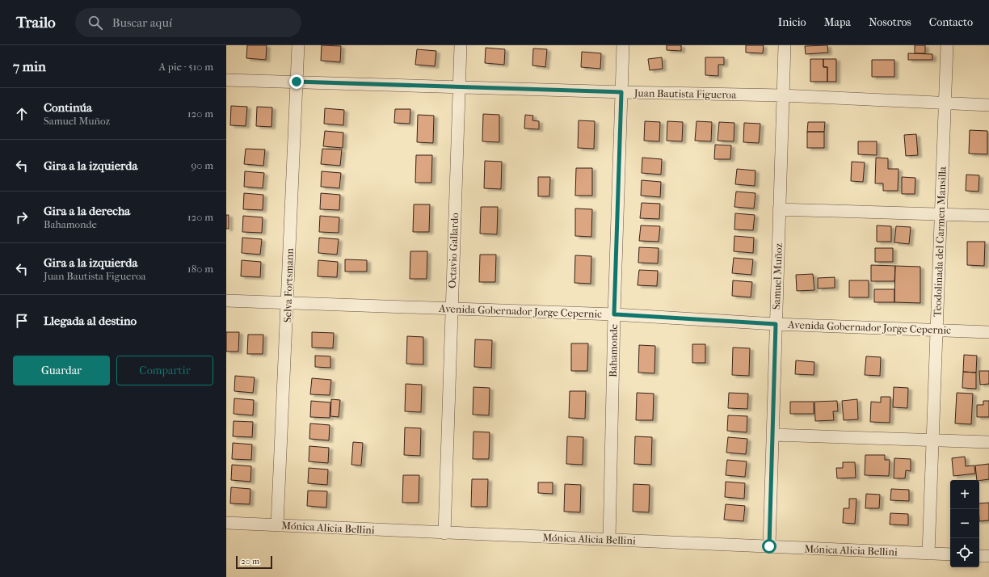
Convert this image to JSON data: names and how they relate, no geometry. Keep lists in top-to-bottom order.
{
  "streets": {
    "street": [
      "Juan Bautista Figueroa",
      "Teodolinada del Carmen Mansilla",
      "Octavio Gallardo",
      "Samuel Muñoz",
      "Selva Fortsmann",
      "Avenida Gobernador Jorge Cepernic",
      "Bahamonde",
      "Mónica Alicia Bellini"
    ]
  },
  "crossings": [
    ["Juan Bautista Figueroa", "Teodolinada del Carmen Mansilla"],
    ["Juan Bautista Figueroa", "Octavio Gallardo"],
    ["Juan Bautista Figueroa", "Samuel Muñoz"],
    ["Juan Bautista Figueroa", "Selva Fortsmann"],
    ["Juan Bautista Figueroa", "Bahamonde"],
    ["Teodolinada del Carmen Mansilla", "Avenida Gobernador Jorge Cepernic"],
    ["Teodolinada del Carmen Mansilla", "Mónica Alicia Bellini"],
    ["Octavio Gallardo", "Avenida Gobernador Jorge Cepernic"],
    ["Octavio Gallardo", "Mónica Alicia Bellini"],
    ["Samuel Muñoz", "Avenida Gobernador Jorge Cepernic"],
    ["Samuel Muñoz", "Mónica Alicia Bellini"],
    ["Selva Fortsmann", "Avenida Gobernador Jorge Cepernic"],
    ["Selva Fortsmann", "Mónica Alicia Bellini"],
    ["Avenida Gobernador Jorge Cepernic", "Bahamonde"],
    ["Bahamonde", "Mónica Alicia Bellini"]
  ],
  "scale_bar": "20 m",
  "page": {
    "header": "Trailo",
    "search": "Buscar aquí",
    "nav": [
      "Inicio",
      "Mapa",
      "Nosotros",
      "Contacto"
    ],
    "heading": ["7 min", "A pie · 510 m"],
    "list": [
      ["Continúa", "Samuel Muñoz", "120 m"],
      ["Gira a la izquierda", "90 m"],
      ["Gira a la derecha", "Bahamonde", "120 m"],
      ["Gira a la izquierda", "Juan Bautista Figueroa", "180 m"],
      "Llegada al destino"
    ],
    "buttons": ["Guardar", "Compartir"],
    "map_buttons": ["+", "−"],
    "scale": "20 m"
  }
}
